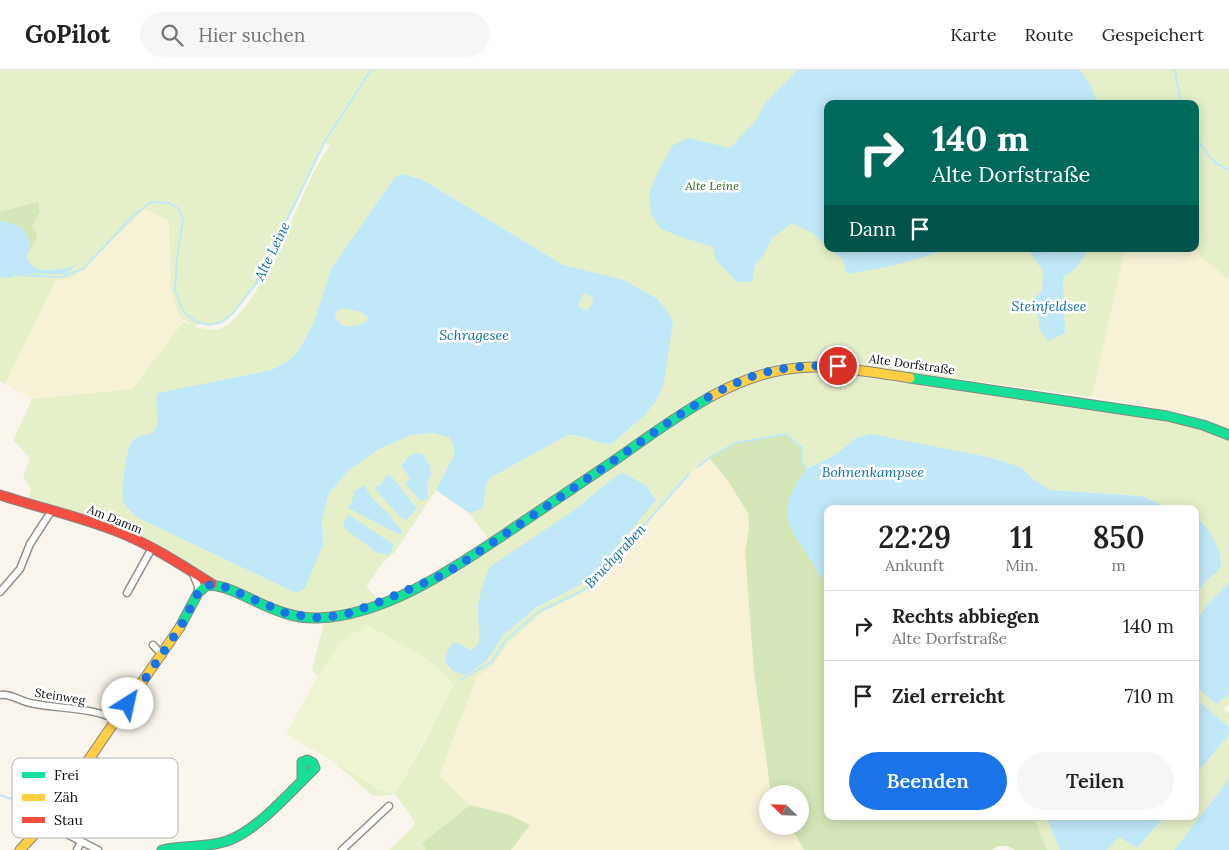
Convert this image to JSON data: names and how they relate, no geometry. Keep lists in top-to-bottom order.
{
  "streets": {
    "street": ["Alte Dorfstraße", "Am Damm", "Steinweg"]
  },
  "crossings": [
    ["Alte Dorfstraße", "Am Damm"]
  ],
  "water": [
    "Alte Leine",
    "Steinfeldsee",
    "Schragesee",
    "Bohnenkampsee",
    "Bruchgraben"
  ],
  "parks": ["Alte Leine"],
  "legend": ["Frei", "Zäh", "Stau"],
  "north": "top left",
  "page": {
    "header": "GoPilot",
    "search": "Hier suchen",
    "nav": ["Karte", "Route", "Gespeichert"],
    "turn": ["140 m", "Alte Dorfstraße"],
    "then": "Dann",
    "eta": [
      "22:29",
      "Ankunft",
      "11",
      "Min.",
      "850",
      "m"
    ],
    "list": [
      {
        "name": "Rechts abbiegen",
        "note": "Alte Dorfstraße",
        "value": "140 m"
      },
      {
        "name": "Ziel erreicht",
        "value": "710 m"
      }
    ],
    "buttons": ["Beenden", "Teilen"]
  }
}
